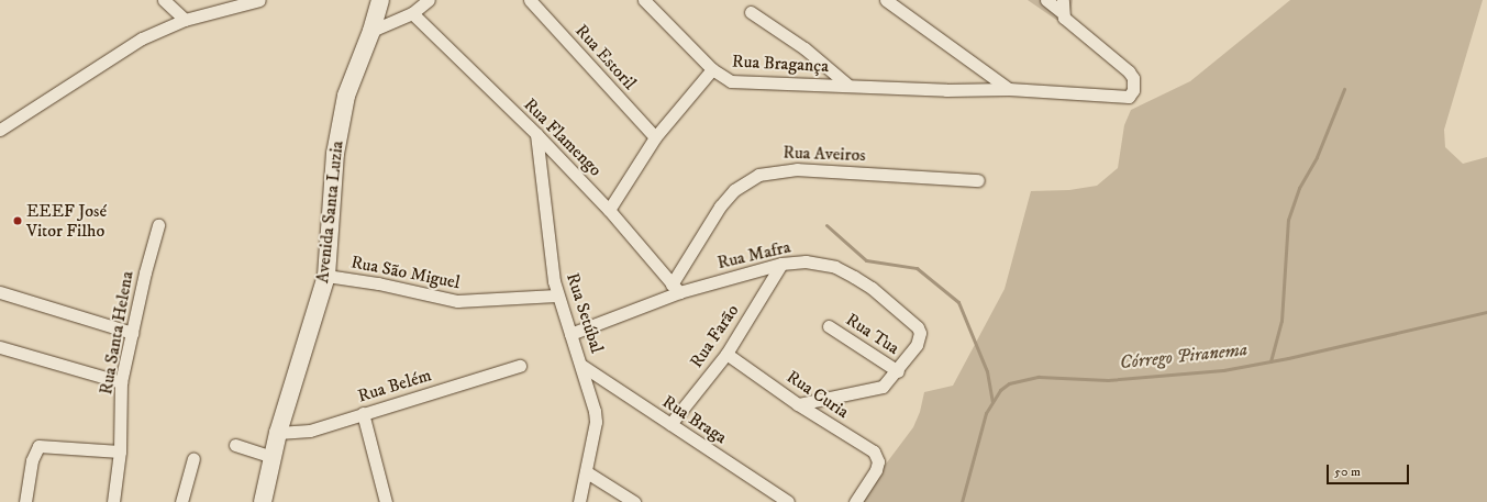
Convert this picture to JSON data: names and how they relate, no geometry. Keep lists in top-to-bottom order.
{
  "streets": {
    "street": [
      "Rua Estoril",
      "Rua Bragança",
      "Rua Flamengo",
      "Rua Aveiros",
      "Avenida Santa Luzia",
      "Rua Mafra",
      "Rua São Miguel",
      "Rua Setúbal",
      "Rua Santa Helena",
      "Rua Tua",
      "Rua Farão",
      "Rua Belém",
      "Rua Curia",
      "Rua Braga"
    ]
  },
  "crossings": [
    ["Rua Estoril", "Rua Bragança"],
    ["Rua Bragança", "Rua Flamengo"],
    ["Rua Flamengo", "Rua Aveiros"],
    ["Rua Flamengo", "Rua Mafra"],
    ["Rua Flamengo", "Rua Setúbal"],
    ["Rua Aveiros", "Rua Mafra"],
    ["Avenida Santa Luzia", "Rua São Miguel"],
    ["Avenida Santa Luzia", "Rua Belém"],
    ["Rua Mafra", "Rua Tua"],
    ["Rua Mafra", "Rua Farão"],
    ["Rua São Miguel", "Rua Setúbal"],
    ["Rua Setúbal", "Rua Braga"],
    ["Rua Farão", "Rua Curia"],
    ["Rua Farão", "Rua Braga"]
  ],
  "water": ["Córrego Piranema"],
  "places": ["EEEF José Vitor Filho"],
  "scale_bar": "50 m"
}
